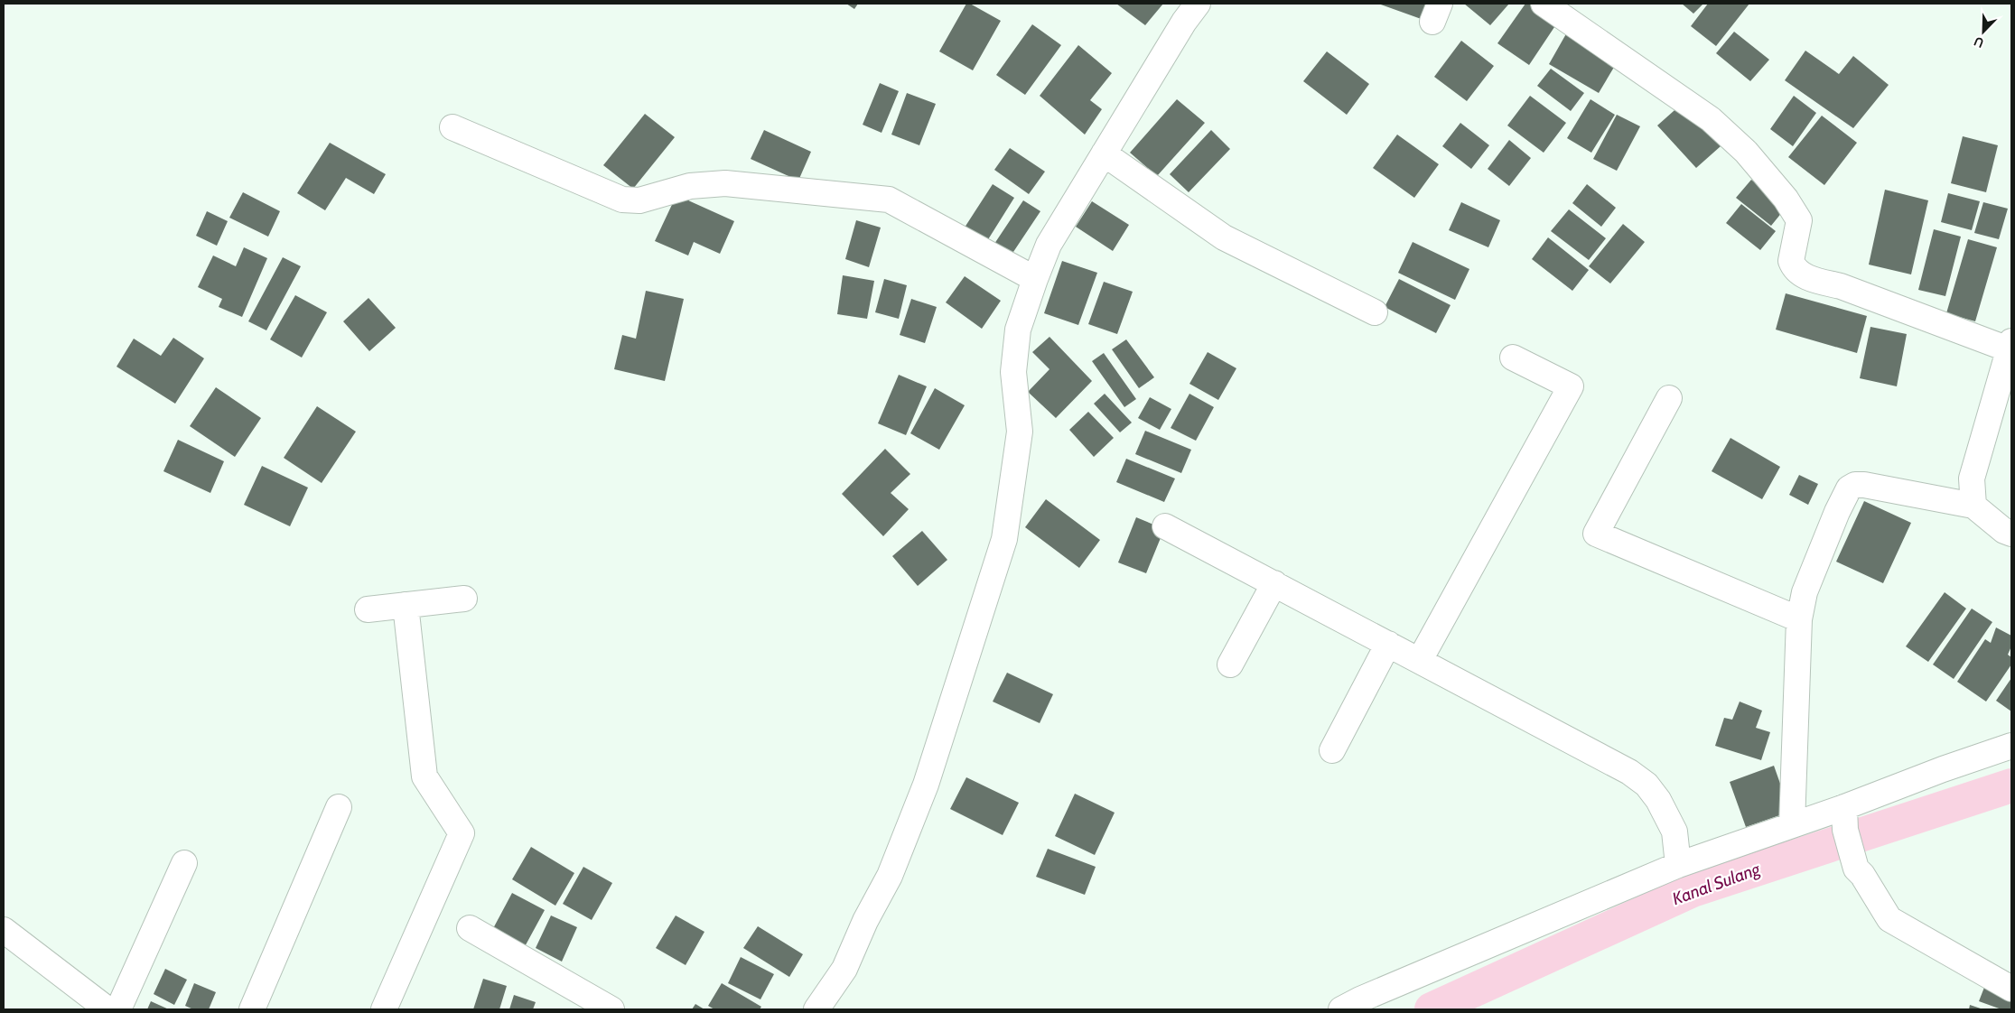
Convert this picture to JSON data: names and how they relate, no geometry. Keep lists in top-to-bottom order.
{
  "water": ["Kanal Sulang"],
  "north": "bottom left"
}
